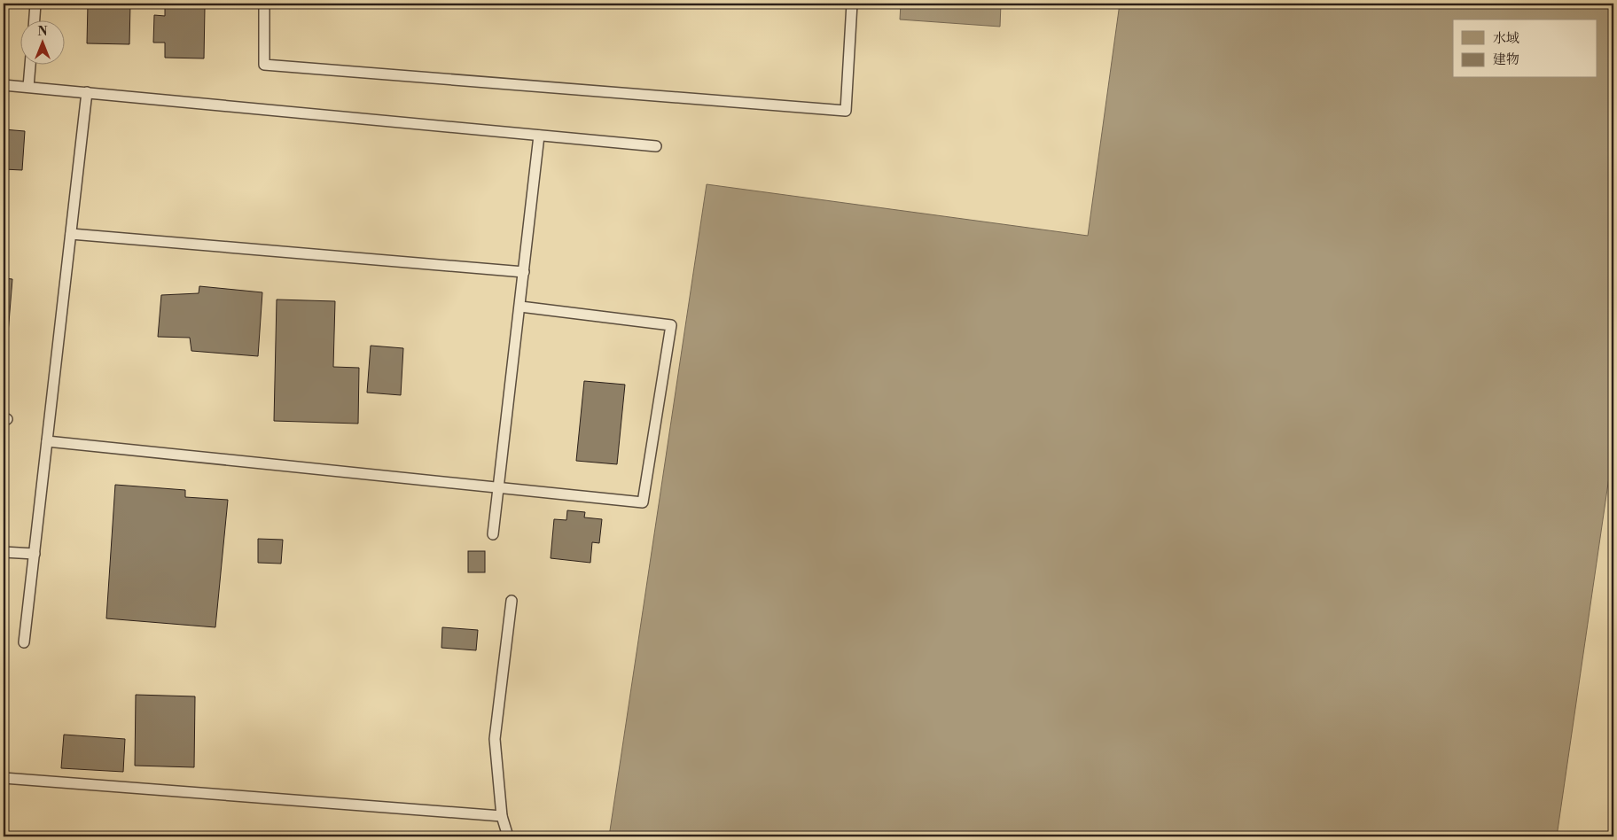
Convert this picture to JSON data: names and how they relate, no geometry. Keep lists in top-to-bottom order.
{
  "legend": ["水域", "建物"],
  "north": "top"
}
